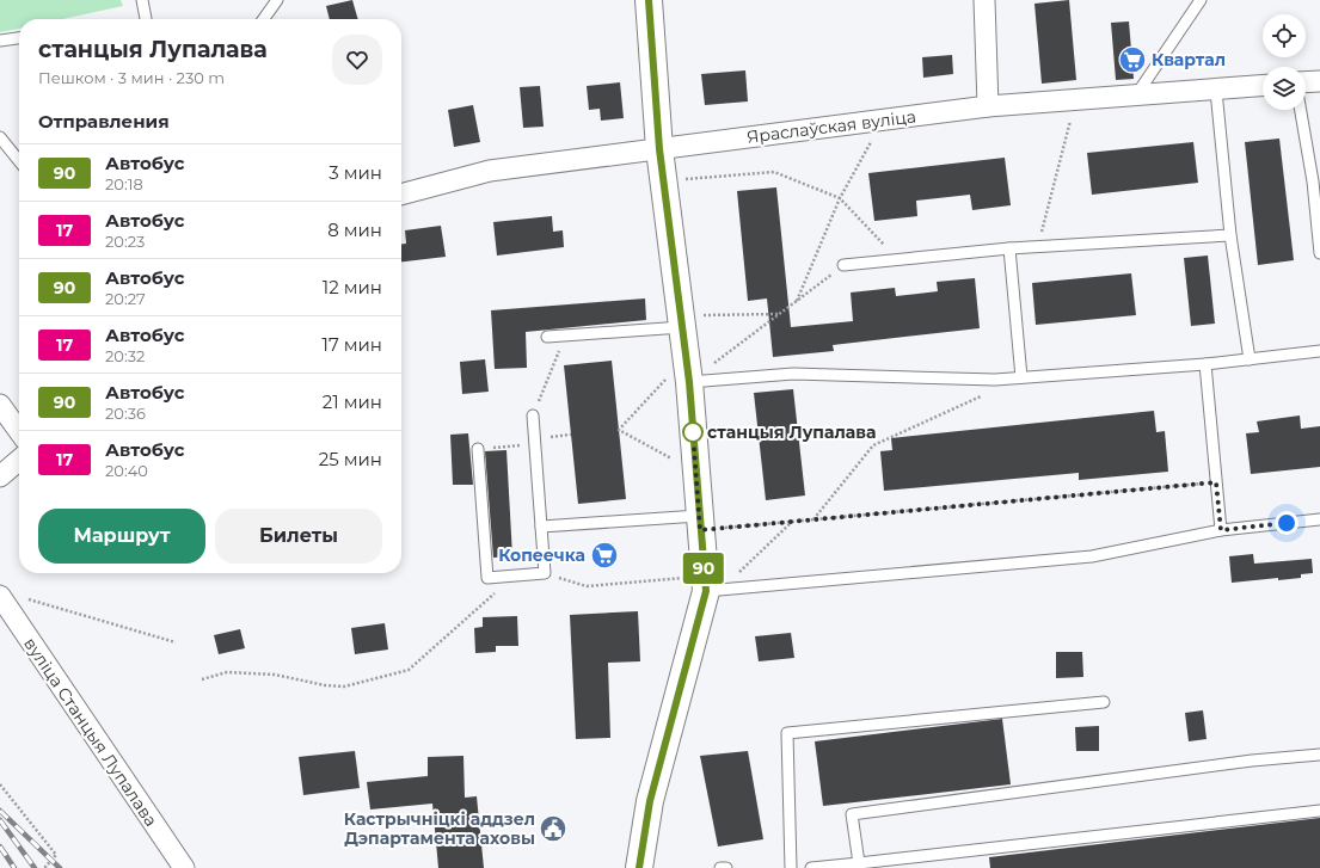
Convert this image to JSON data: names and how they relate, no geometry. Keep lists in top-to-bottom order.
{
  "streets": {
    "street": ["Яраслаўская вуліца", "вуліца Станцыя Лупалава"]
  },
  "places": {
    "supermarket": ["Квартал", "Копеечка"],
    "other": ["станцыя Лупалава"],
    "public building": ["Кастрычніцкі аддзел Дэпартамента аховы"]
  },
  "lines": ["bus line 90"],
  "page": {
    "on_map": "90",
    "heading": [
      ["станцыя Лупалава", "Пешком · 3 мин · 230 m"],
      "Отправления"
    ],
    "list": [
      {
        "mark": "90",
        "name": "Автобус",
        "note": "20:18",
        "value": "3 мин"
      },
      {
        "mark": "17",
        "name": "Автобус",
        "note": "20:23",
        "value": "8 мин"
      },
      {
        "mark": "90",
        "name": "Автобус",
        "note": "20:27",
        "value": "12 мин"
      },
      {
        "mark": "17",
        "name": "Автобус",
        "note": "20:32",
        "value": "17 мин"
      },
      {
        "mark": "90",
        "name": "Автобус",
        "note": "20:36",
        "value": "21 мин"
      },
      {
        "mark": "17",
        "name": "Автобус",
        "note": "20:40",
        "value": "25 мин"
      }
    ],
    "buttons": ["Маршрут", "Билеты"]
  }
}
